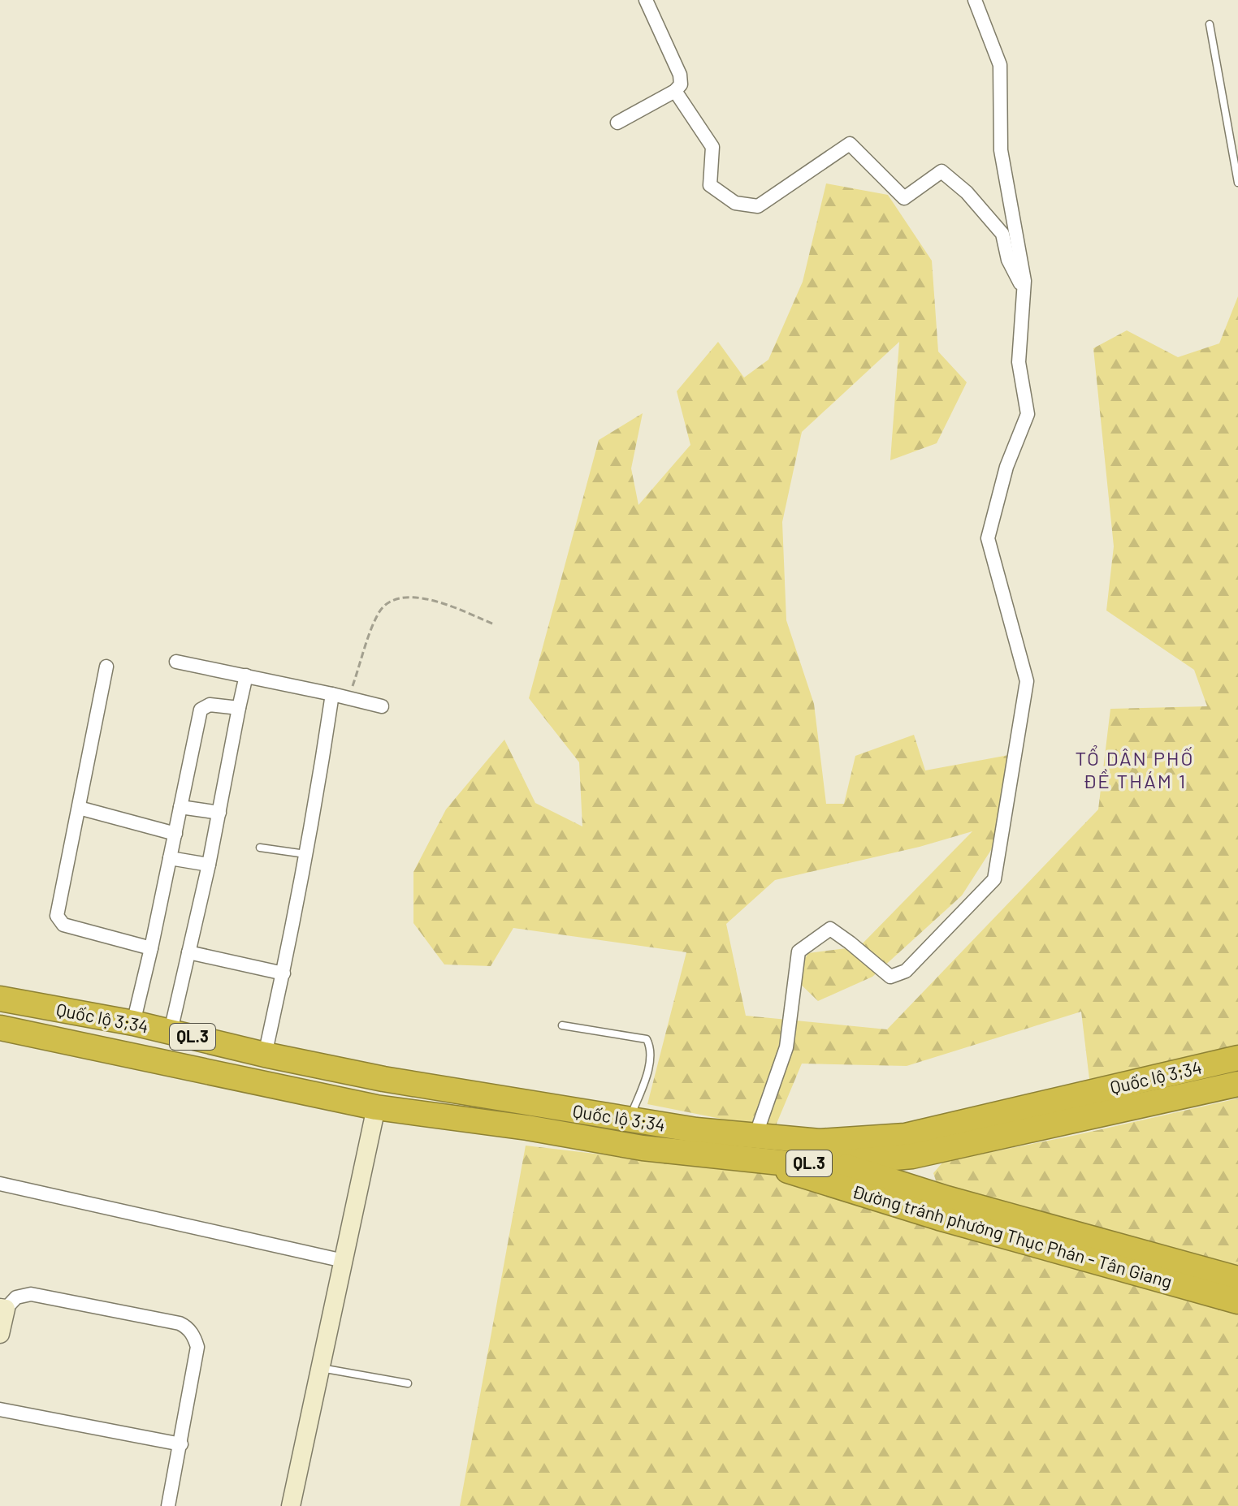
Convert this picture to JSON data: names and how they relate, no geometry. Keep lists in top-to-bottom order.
{
  "streets": {
    "highway": ["Quốc lộ 3;34", "QL.3", "Đường tránh phường Thục Phán - Tân Giang"]
  },
  "crossings": [
    ["Quốc lộ 3;34", "Đường tránh phường Thục Phán - Tân Giang"]
  ],
  "districts": ["TỔ DÂN PHỐ ĐỀ THÁM 1"]
}
